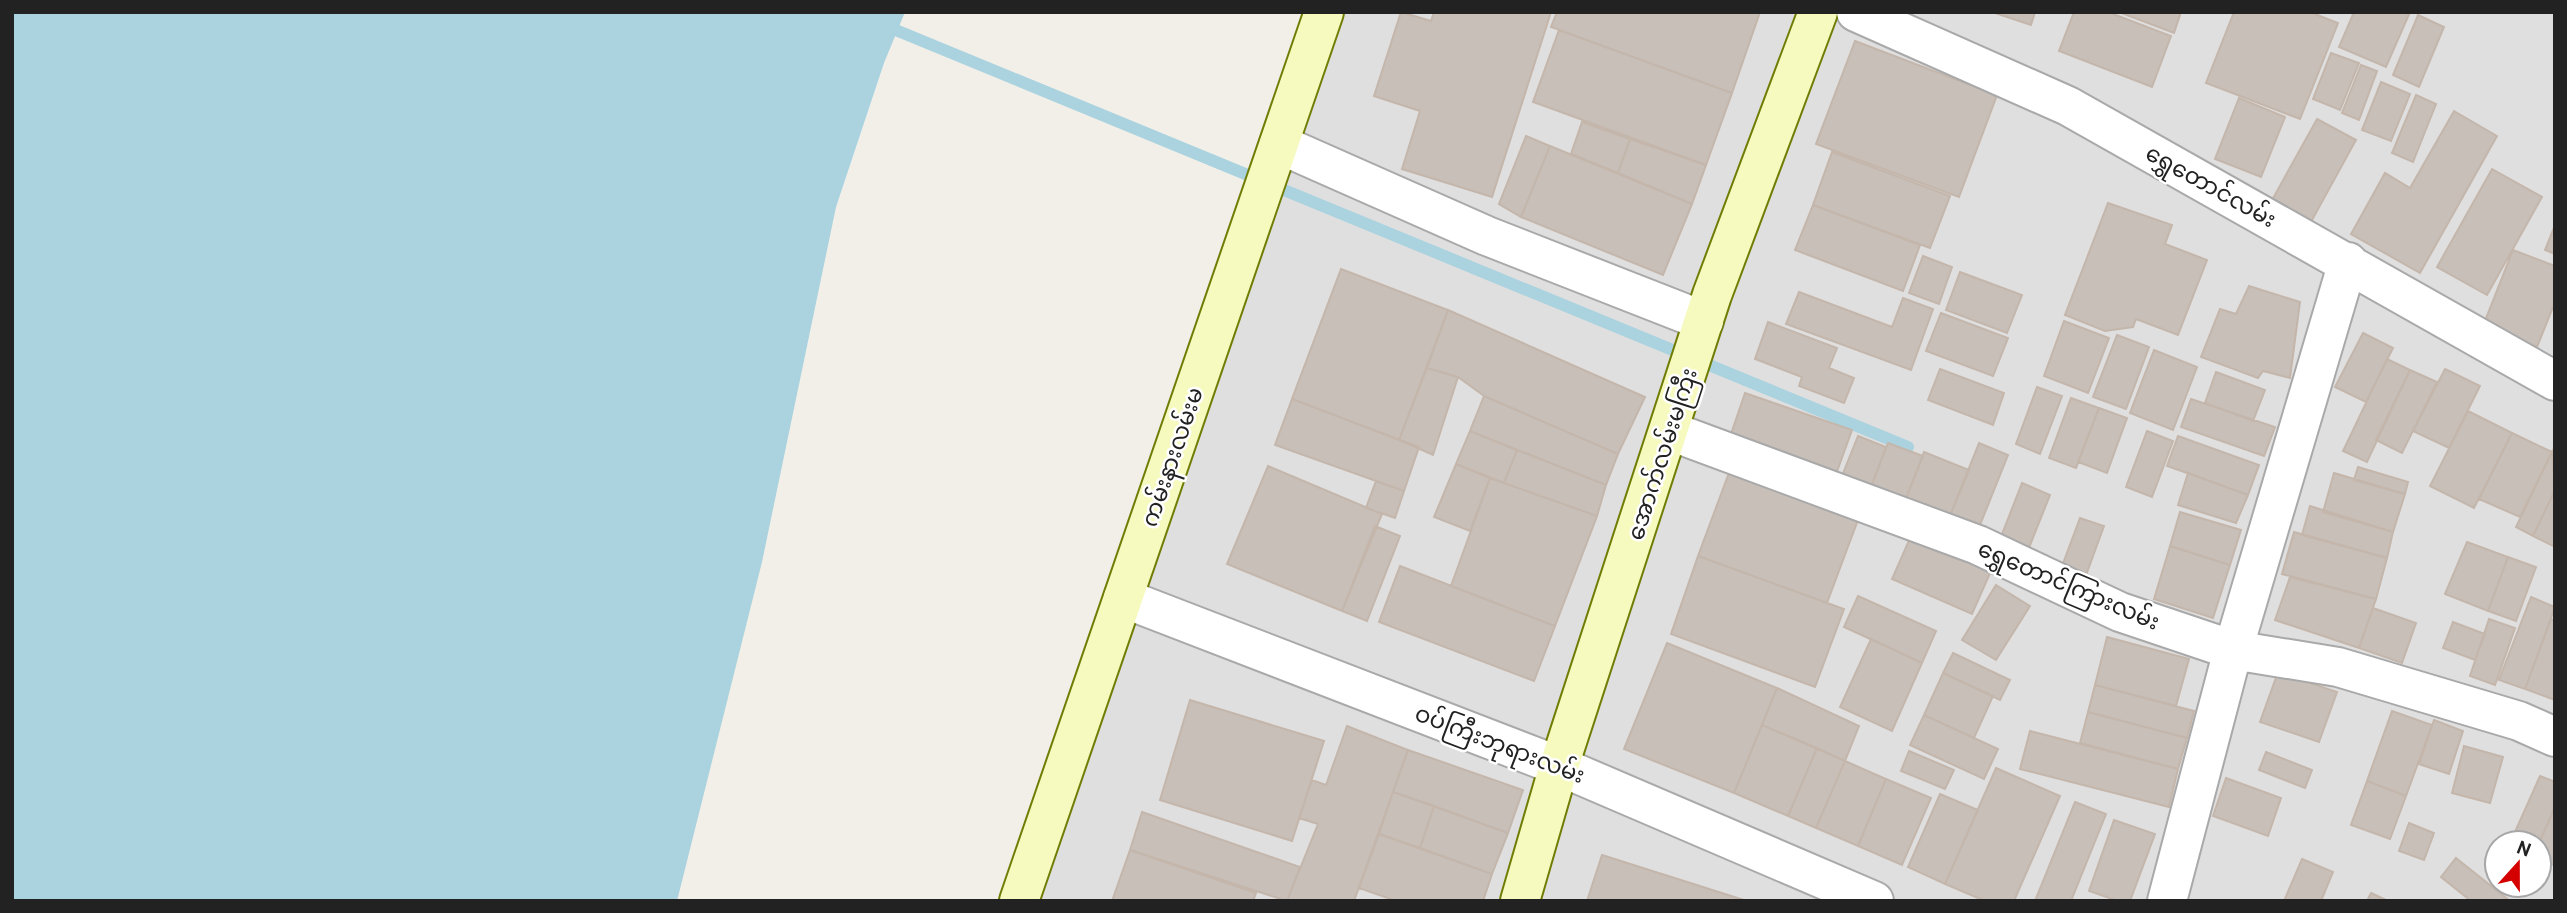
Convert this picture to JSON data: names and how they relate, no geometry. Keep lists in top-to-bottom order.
{
  "streets": {
    "main road": ["အောက်လမ်းမကြီး", "ကမ်းနားလမ်းမ"],
    "street": ["ရွှေတောင်လမ်း", "ရွှေတောင်ကြားလမ်း", "ဝပ်ကြီးဘုရားလမ်း"]
  },
  "crossings": [
    ["အောက်လမ်းမကြီး", "ရွှေတောင်ကြားလမ်း"],
    ["အောက်လမ်းမကြီး", "ဝပ်ကြီးဘုရားလမ်း"],
    ["ကမ်းနားလမ်းမ", "ဝပ်ကြီးဘုရားလမ်း"]
  ],
  "north": "top"
}
